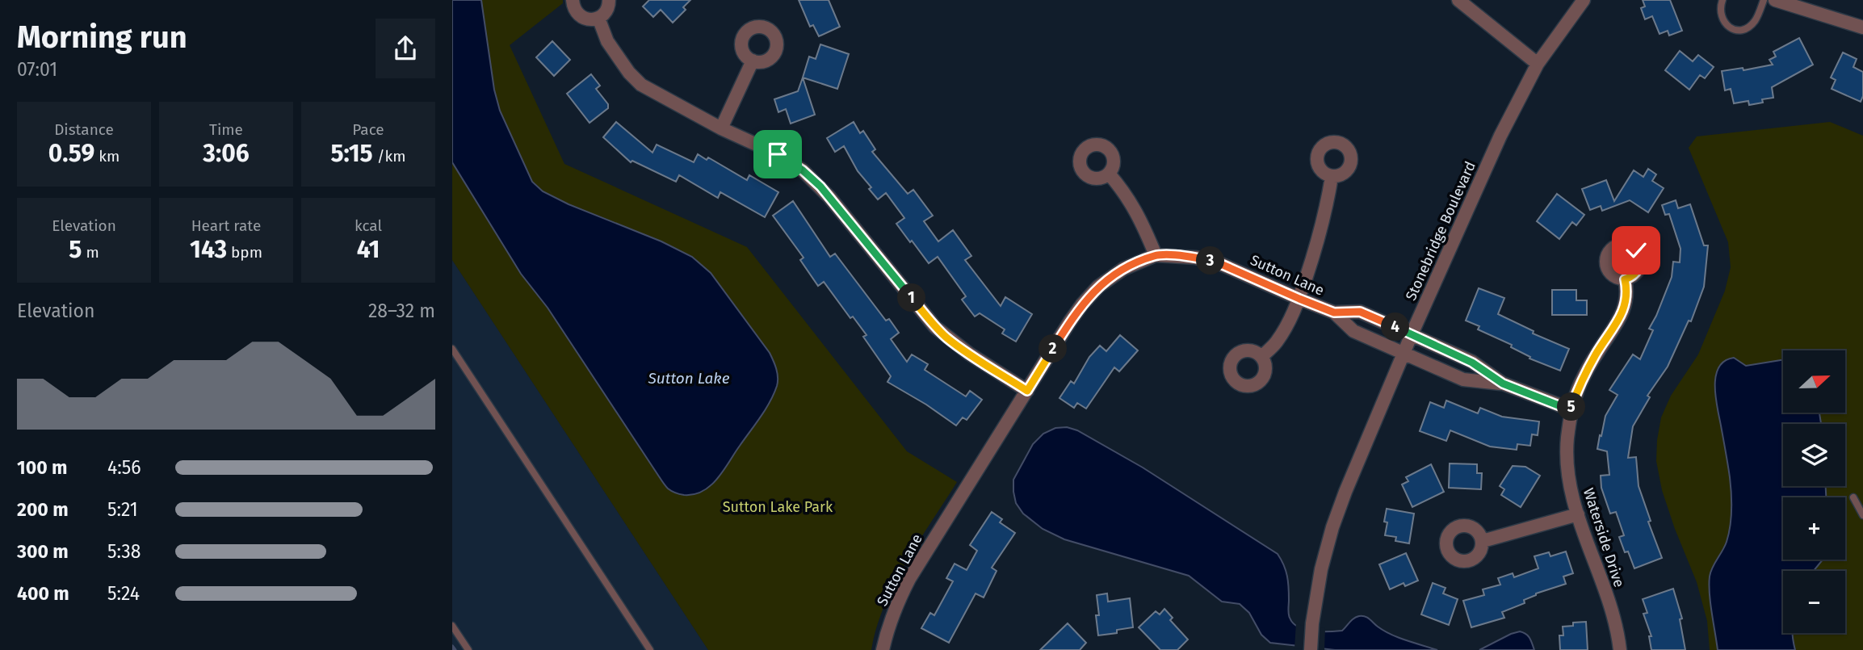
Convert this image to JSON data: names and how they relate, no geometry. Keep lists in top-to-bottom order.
{
  "streets": {
    "street": ["Stonebridge Boulevard", "Sutton Lane", "Waterside Drive"]
  },
  "crossings": [
    ["Stonebridge Boulevard", "Sutton Lane"],
    ["Sutton Lane", "Waterside Drive"]
  ],
  "water": ["Sutton Lake"],
  "parks": ["Sutton Lake Park"],
  "north": "right",
  "page": {
    "heading": ["Morning run", "07:01"],
    "stats": [
      ["Distance", "0.59 km"],
      ["Time", "3:06"],
      ["Pace", "5:15 /km"],
      ["Elevation", "5 m"],
      ["Heart rate", "143 bpm"],
      ["kcal", "41"]
    ],
    "pins": [
      "3",
      "1",
      "4",
      "2",
      "5"
    ],
    "chart": ["Elevation", "28–32 m"],
    "map_buttons": ["+", "−"],
    "list": [
      {
        "name": "100 m",
        "note": "4:56"
      },
      {
        "name": "200 m",
        "note": "5:21"
      },
      {
        "name": "300 m",
        "note": "5:38"
      },
      {
        "name": "400 m",
        "note": "5:24"
      }
    ]
  }
}
